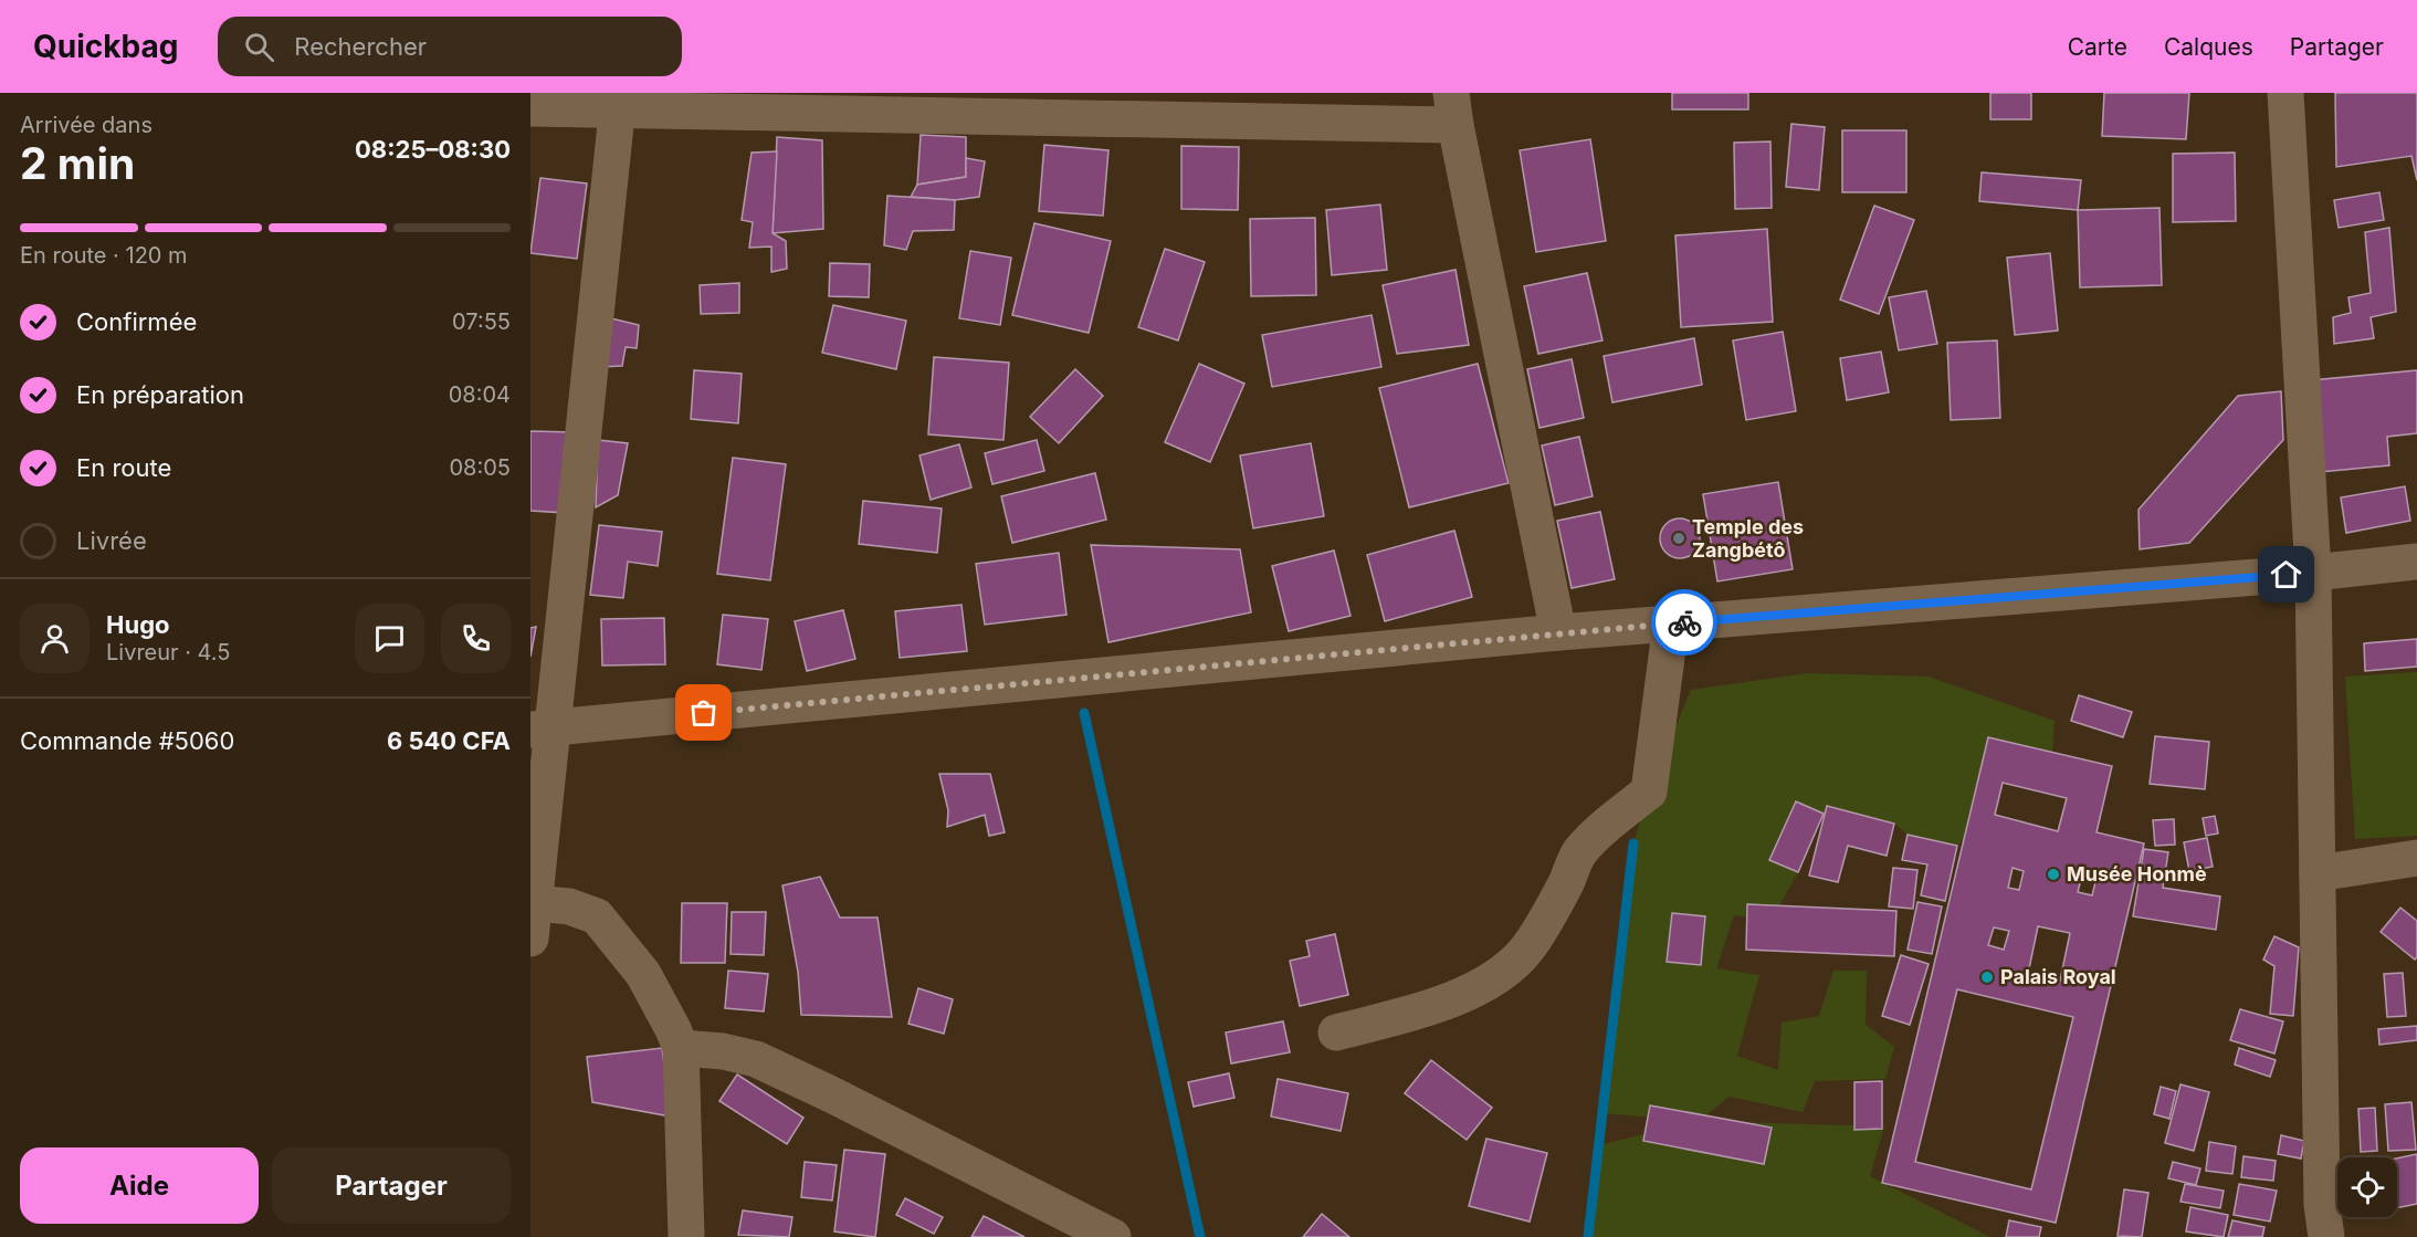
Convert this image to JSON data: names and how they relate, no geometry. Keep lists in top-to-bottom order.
{
  "places": ["Temple des Zangbétô", "Musée Honmè", "Palais Royal"],
  "page": {
    "header": "Quickbag",
    "search": "Rechercher",
    "nav": ["Carte", "Calques", "Partager"],
    "heading": ["2 min", "Arrivée dans", "08:25–08:30"],
    "panel": [
      "Hugo",
      "Livreur · 4.5",
      "Commande #5060",
      "6 540 CFA"
    ],
    "bar": "En route · 120 m",
    "list": [
      ["Confirmée", "07:55"],
      ["En préparation", "08:04"],
      ["En route", "08:05"],
      "Livrée"
    ],
    "buttons": ["Aide", "Partager"]
  }
}
